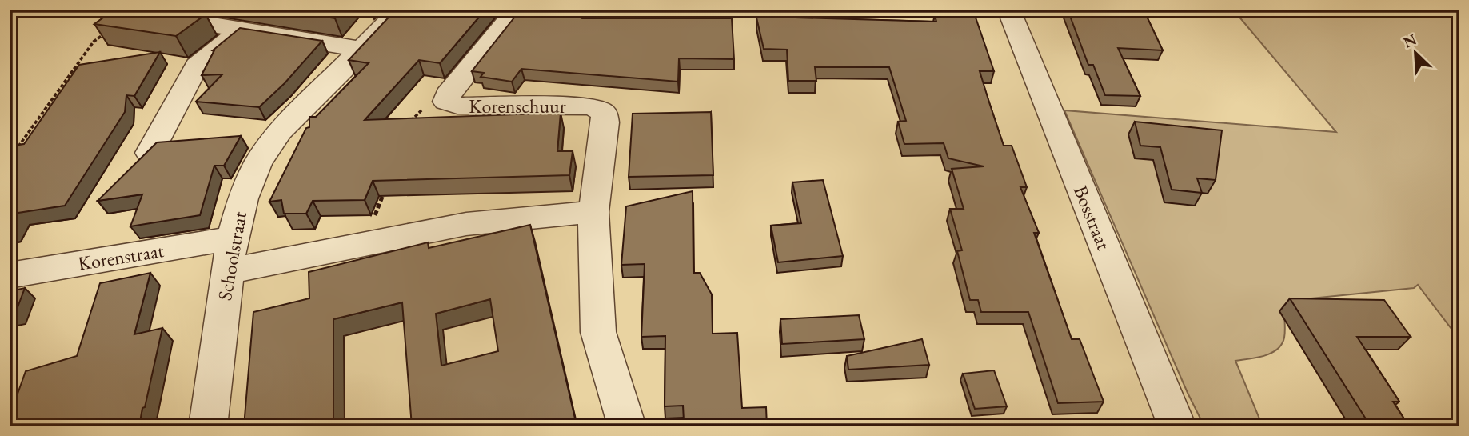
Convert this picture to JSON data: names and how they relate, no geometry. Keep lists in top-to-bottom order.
{
  "streets": {
    "street": [
      "Korenschuur",
      "Bosstraat",
      "Schoolstraat",
      "Korenstraat"
    ]
  },
  "crossings": [
    ["Schoolstraat", "Korenstraat"]
  ],
  "north": "top left"
}
